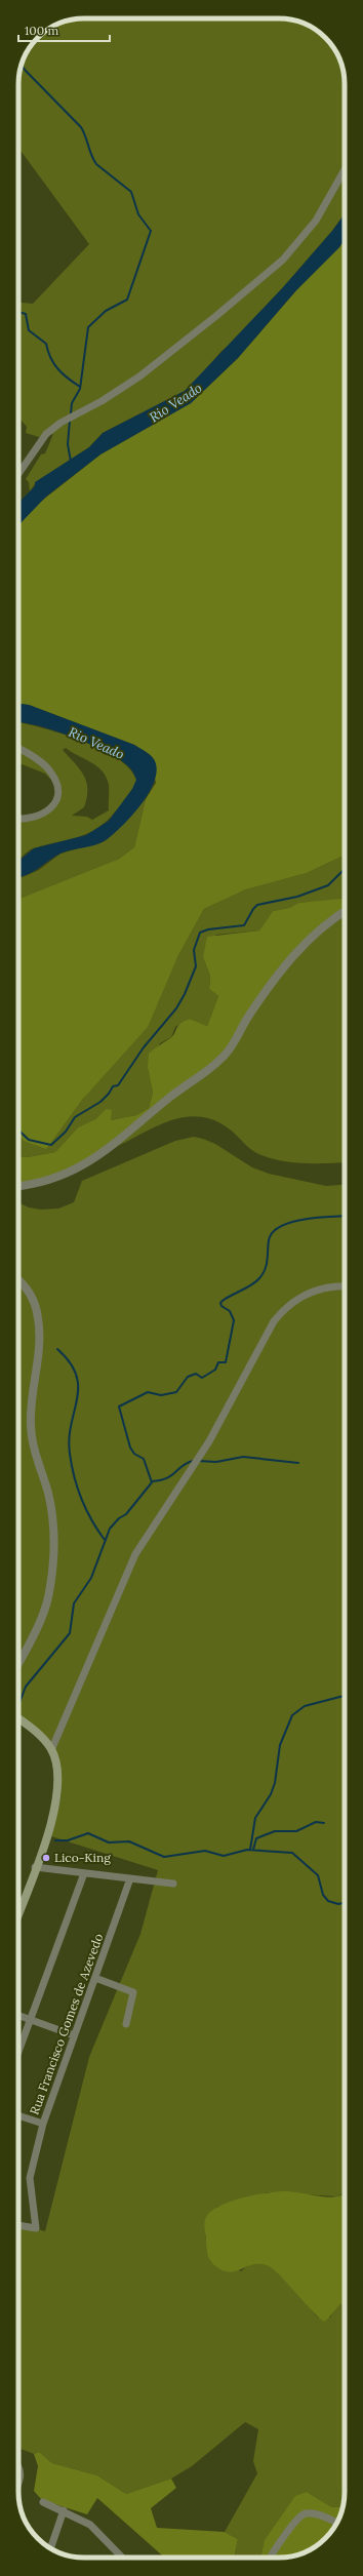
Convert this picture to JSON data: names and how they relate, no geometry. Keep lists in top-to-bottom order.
{
  "streets": {
    "street": ["Rua Francisco Gomes de Azevedo"]
  },
  "water": ["Rio Veado"],
  "places": ["Lico-King"],
  "scale_bar": "100 m"
}
